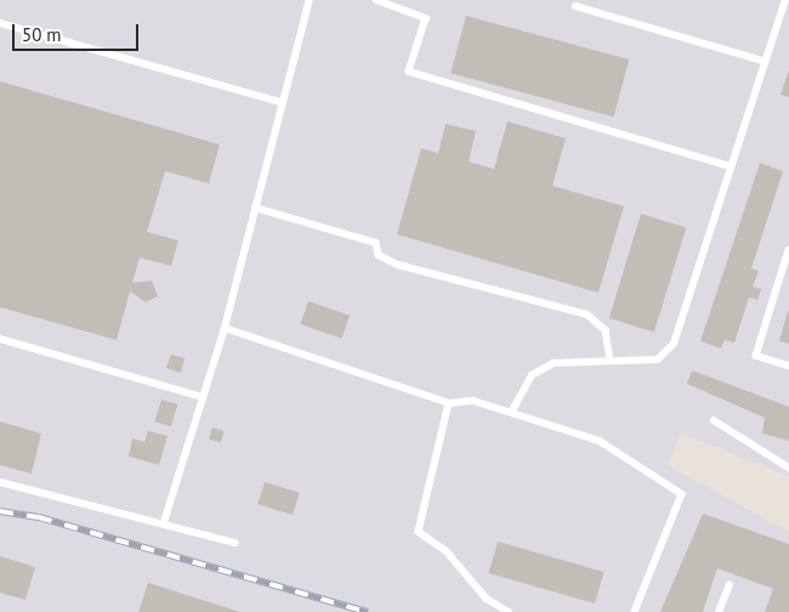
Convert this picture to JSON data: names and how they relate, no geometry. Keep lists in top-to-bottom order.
{
  "scale_bar": "50 m"
}
